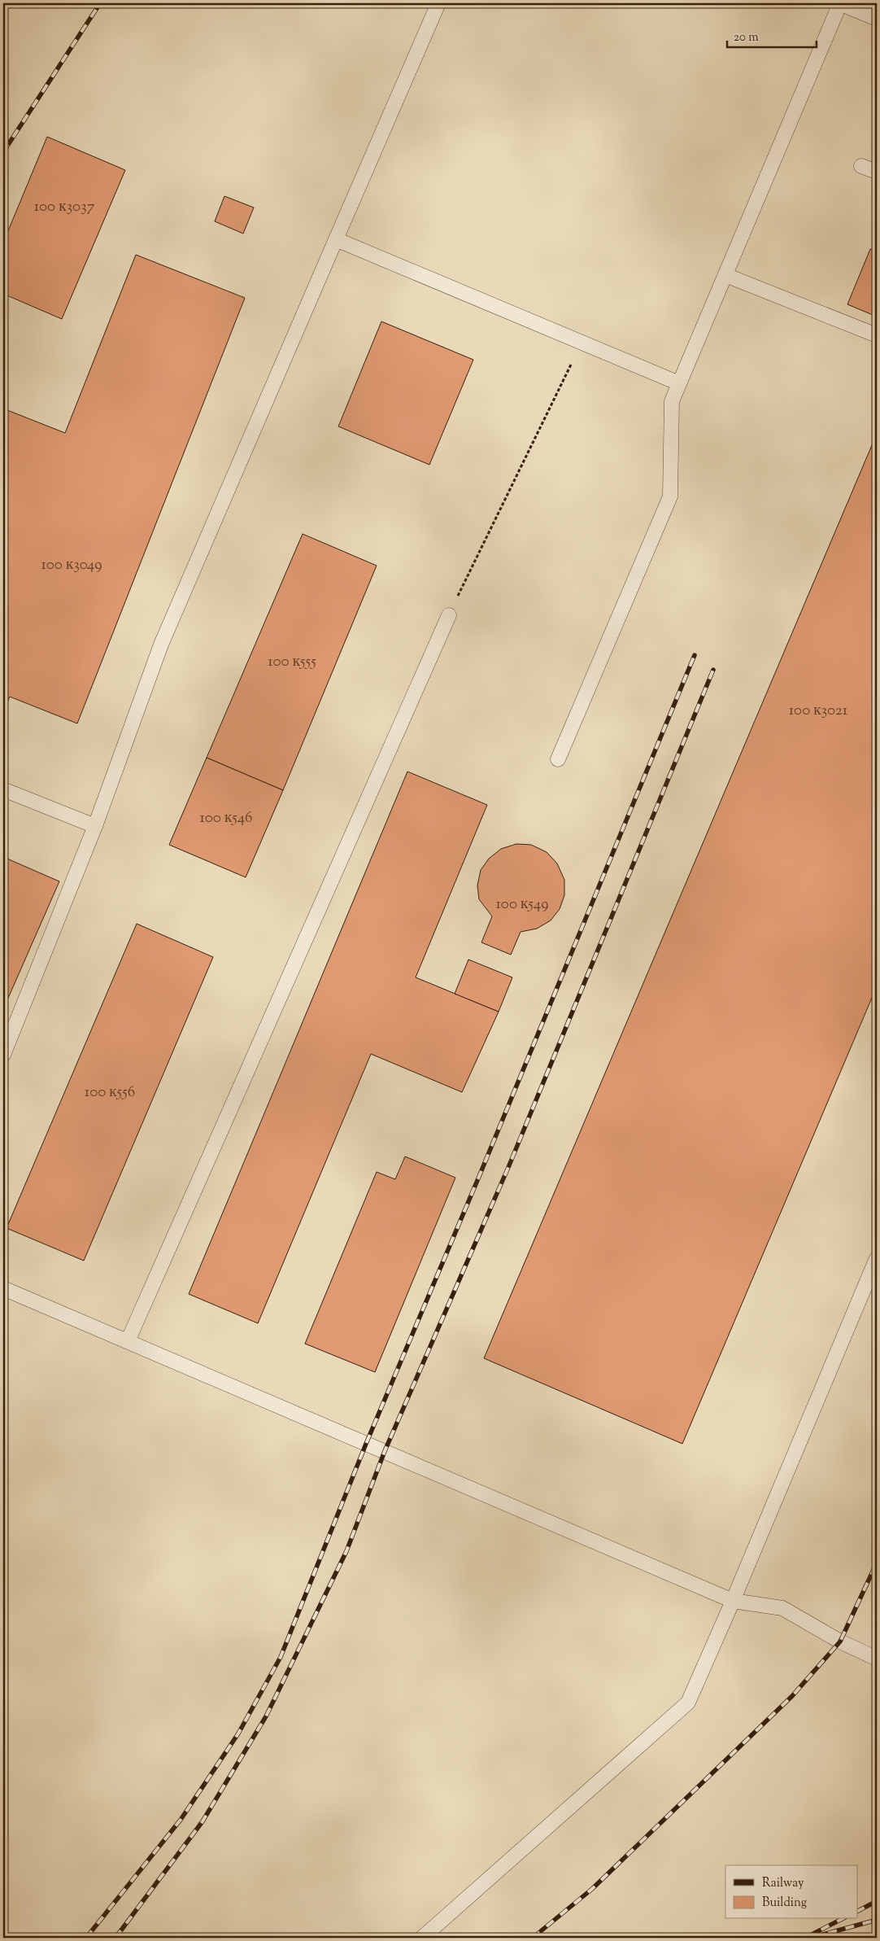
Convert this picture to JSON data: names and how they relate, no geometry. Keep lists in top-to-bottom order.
{
  "house_numbers": [
    "100 к3037",
    "100 к3049",
    "100 к555",
    "100 к3021",
    "100 к546",
    "100 к549",
    "100 к556"
  ],
  "legend": ["Railway", "Building"],
  "scale_bar": "20 m"
}
